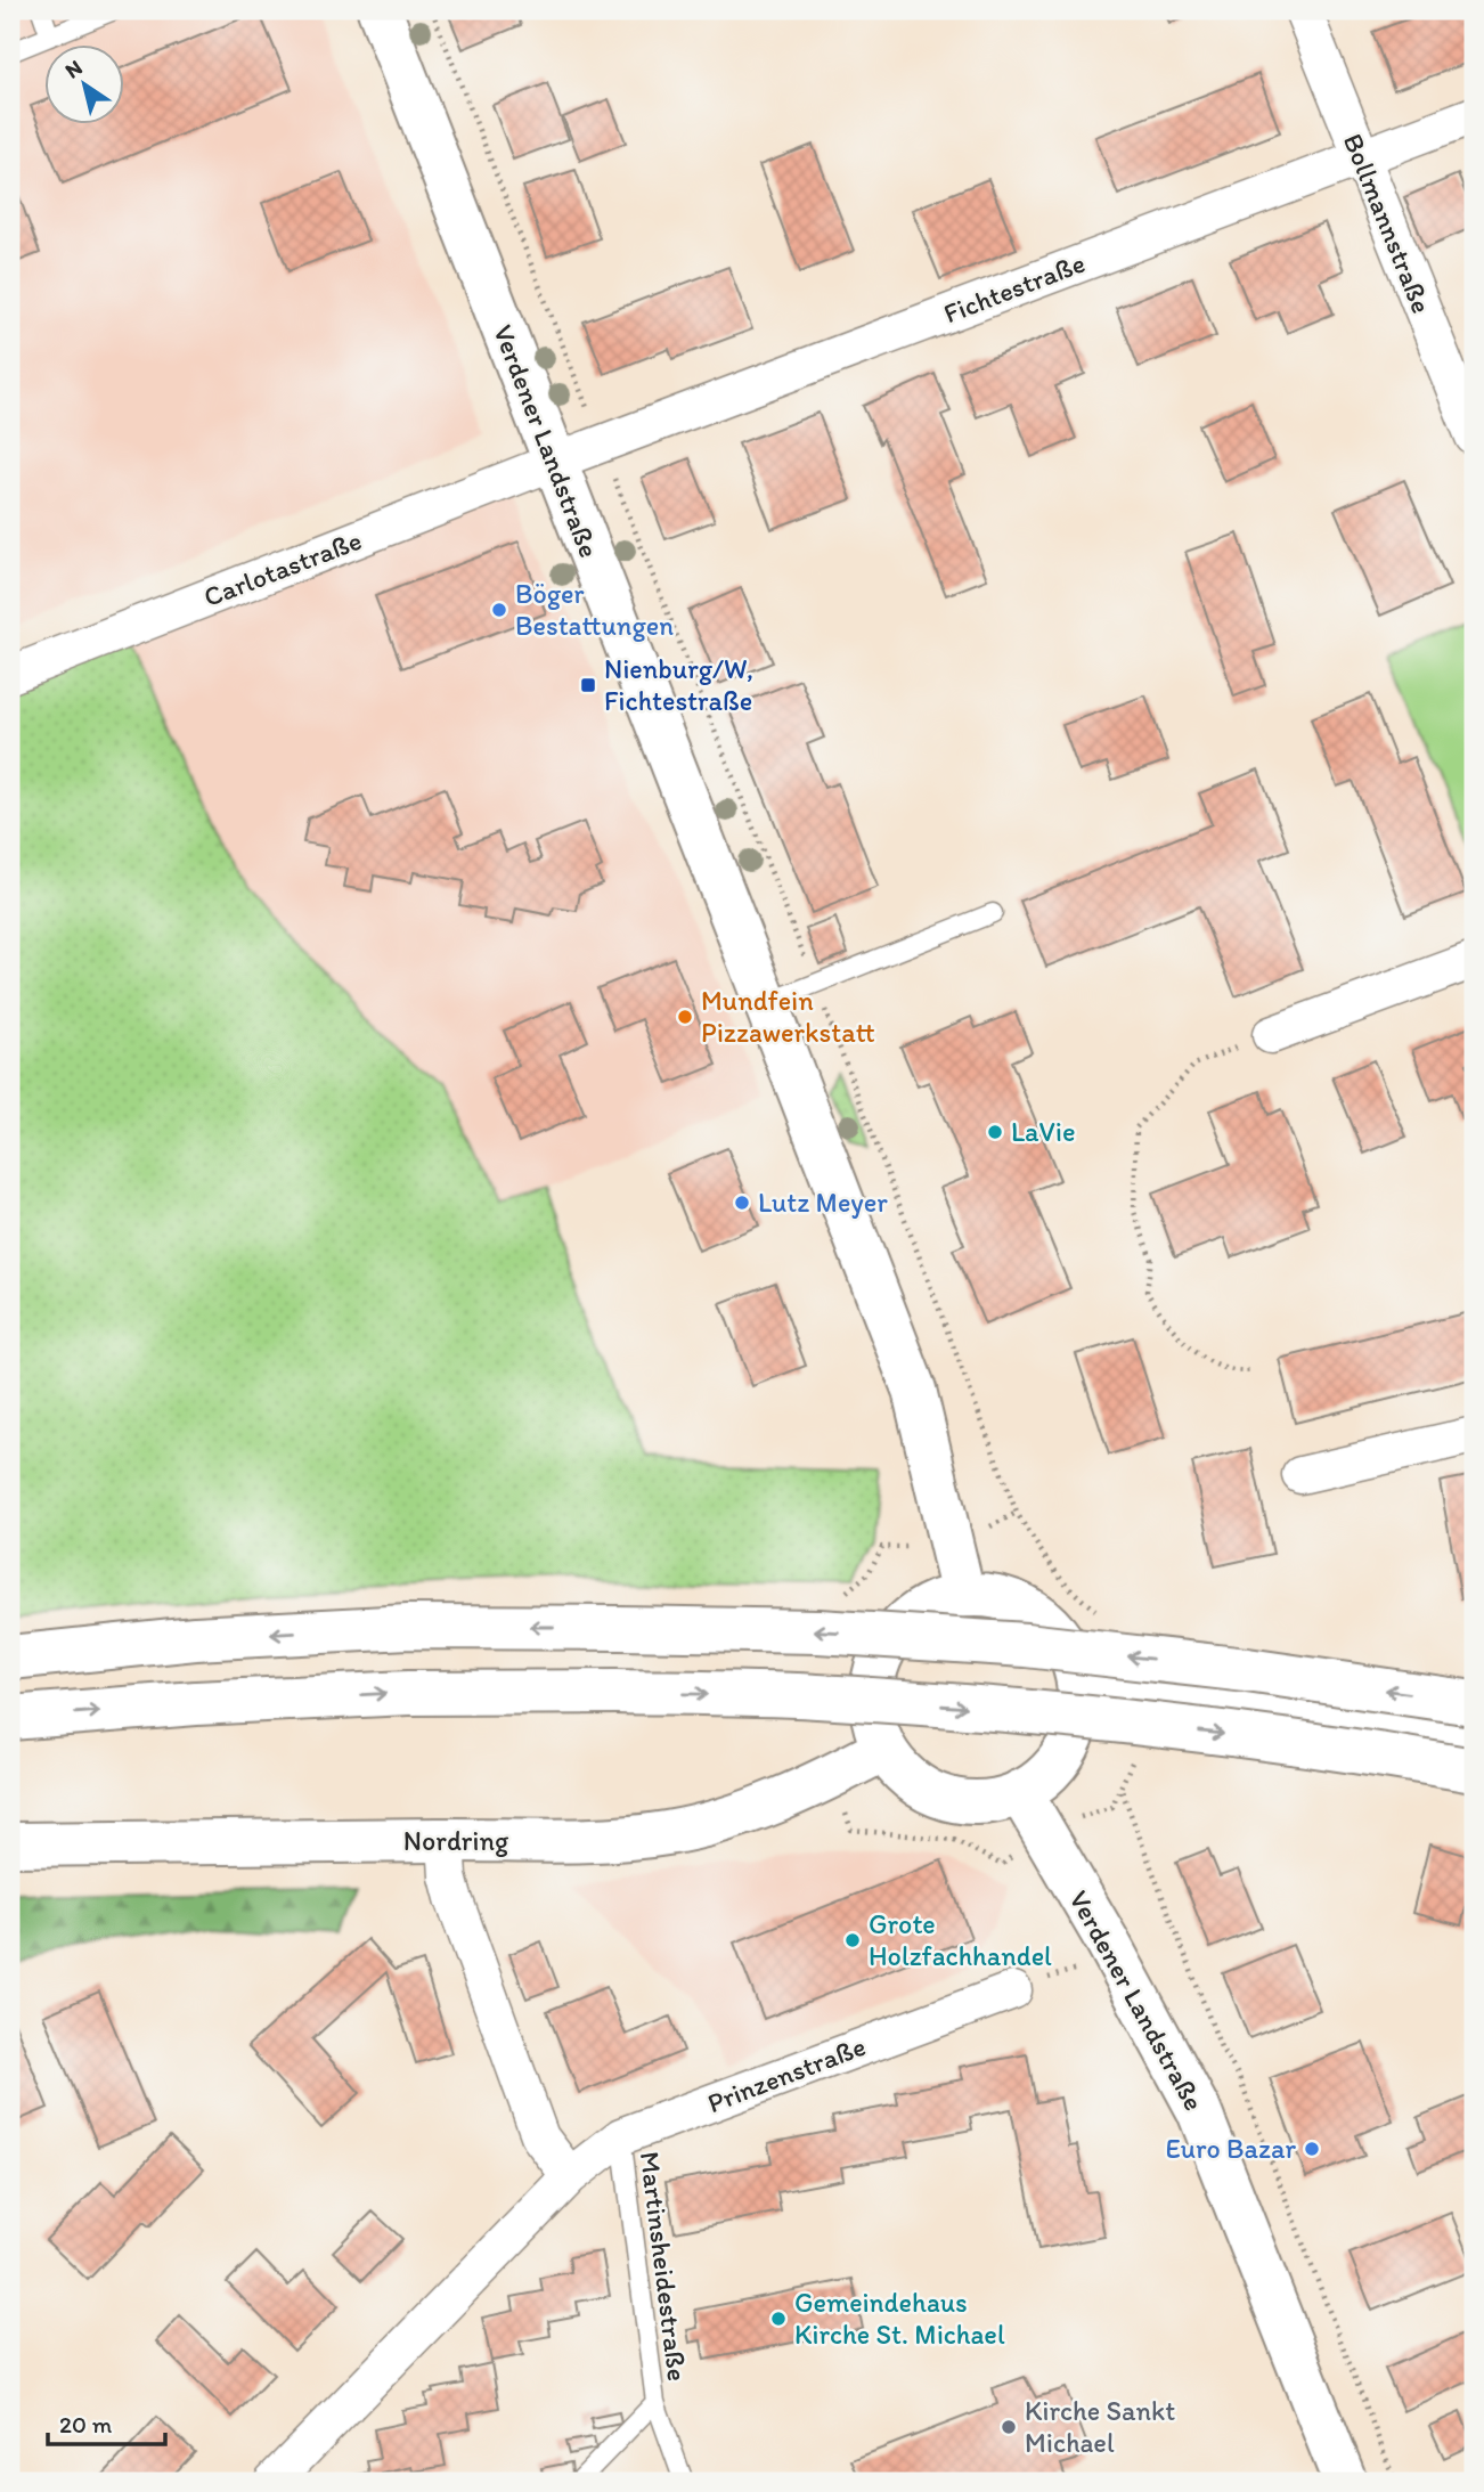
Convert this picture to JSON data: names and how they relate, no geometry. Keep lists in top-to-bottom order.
{
  "streets": {
    "main road": ["Verdener Landstraße", "Nordring"],
    "street": [
      "Bollmannstraße",
      "Fichtestraße",
      "Carlotastraße",
      "Prinzenstraße"
    ],
    "lane": ["Martinsheidestraße"]
  },
  "crossings": [
    ["Bollmannstraße", "Fichtestraße"],
    ["Fichtestraße", "Verdener Landstraße"],
    ["Fichtestraße", "Carlotastraße"],
    ["Verdener Landstraße", "Carlotastraße"],
    ["Verdener Landstraße", "Nordring"],
    ["Prinzenstraße", "Martinsheidestraße"]
  ],
  "places": {
    "other": [
      "Böger Bestattungen",
      "Mundfein Pizzawerkstatt",
      "LaVie",
      "Lutz Meyer",
      "Grote Holzfachhandel",
      "Euro Bazar",
      "Gemeindehaus Kirche St. Michael",
      "Kirche Sankt Michael"
    ],
    "transit": ["Nienburg/W, Fichtestraße"]
  },
  "scale_bar": "20 m",
  "north": "top left"
}
